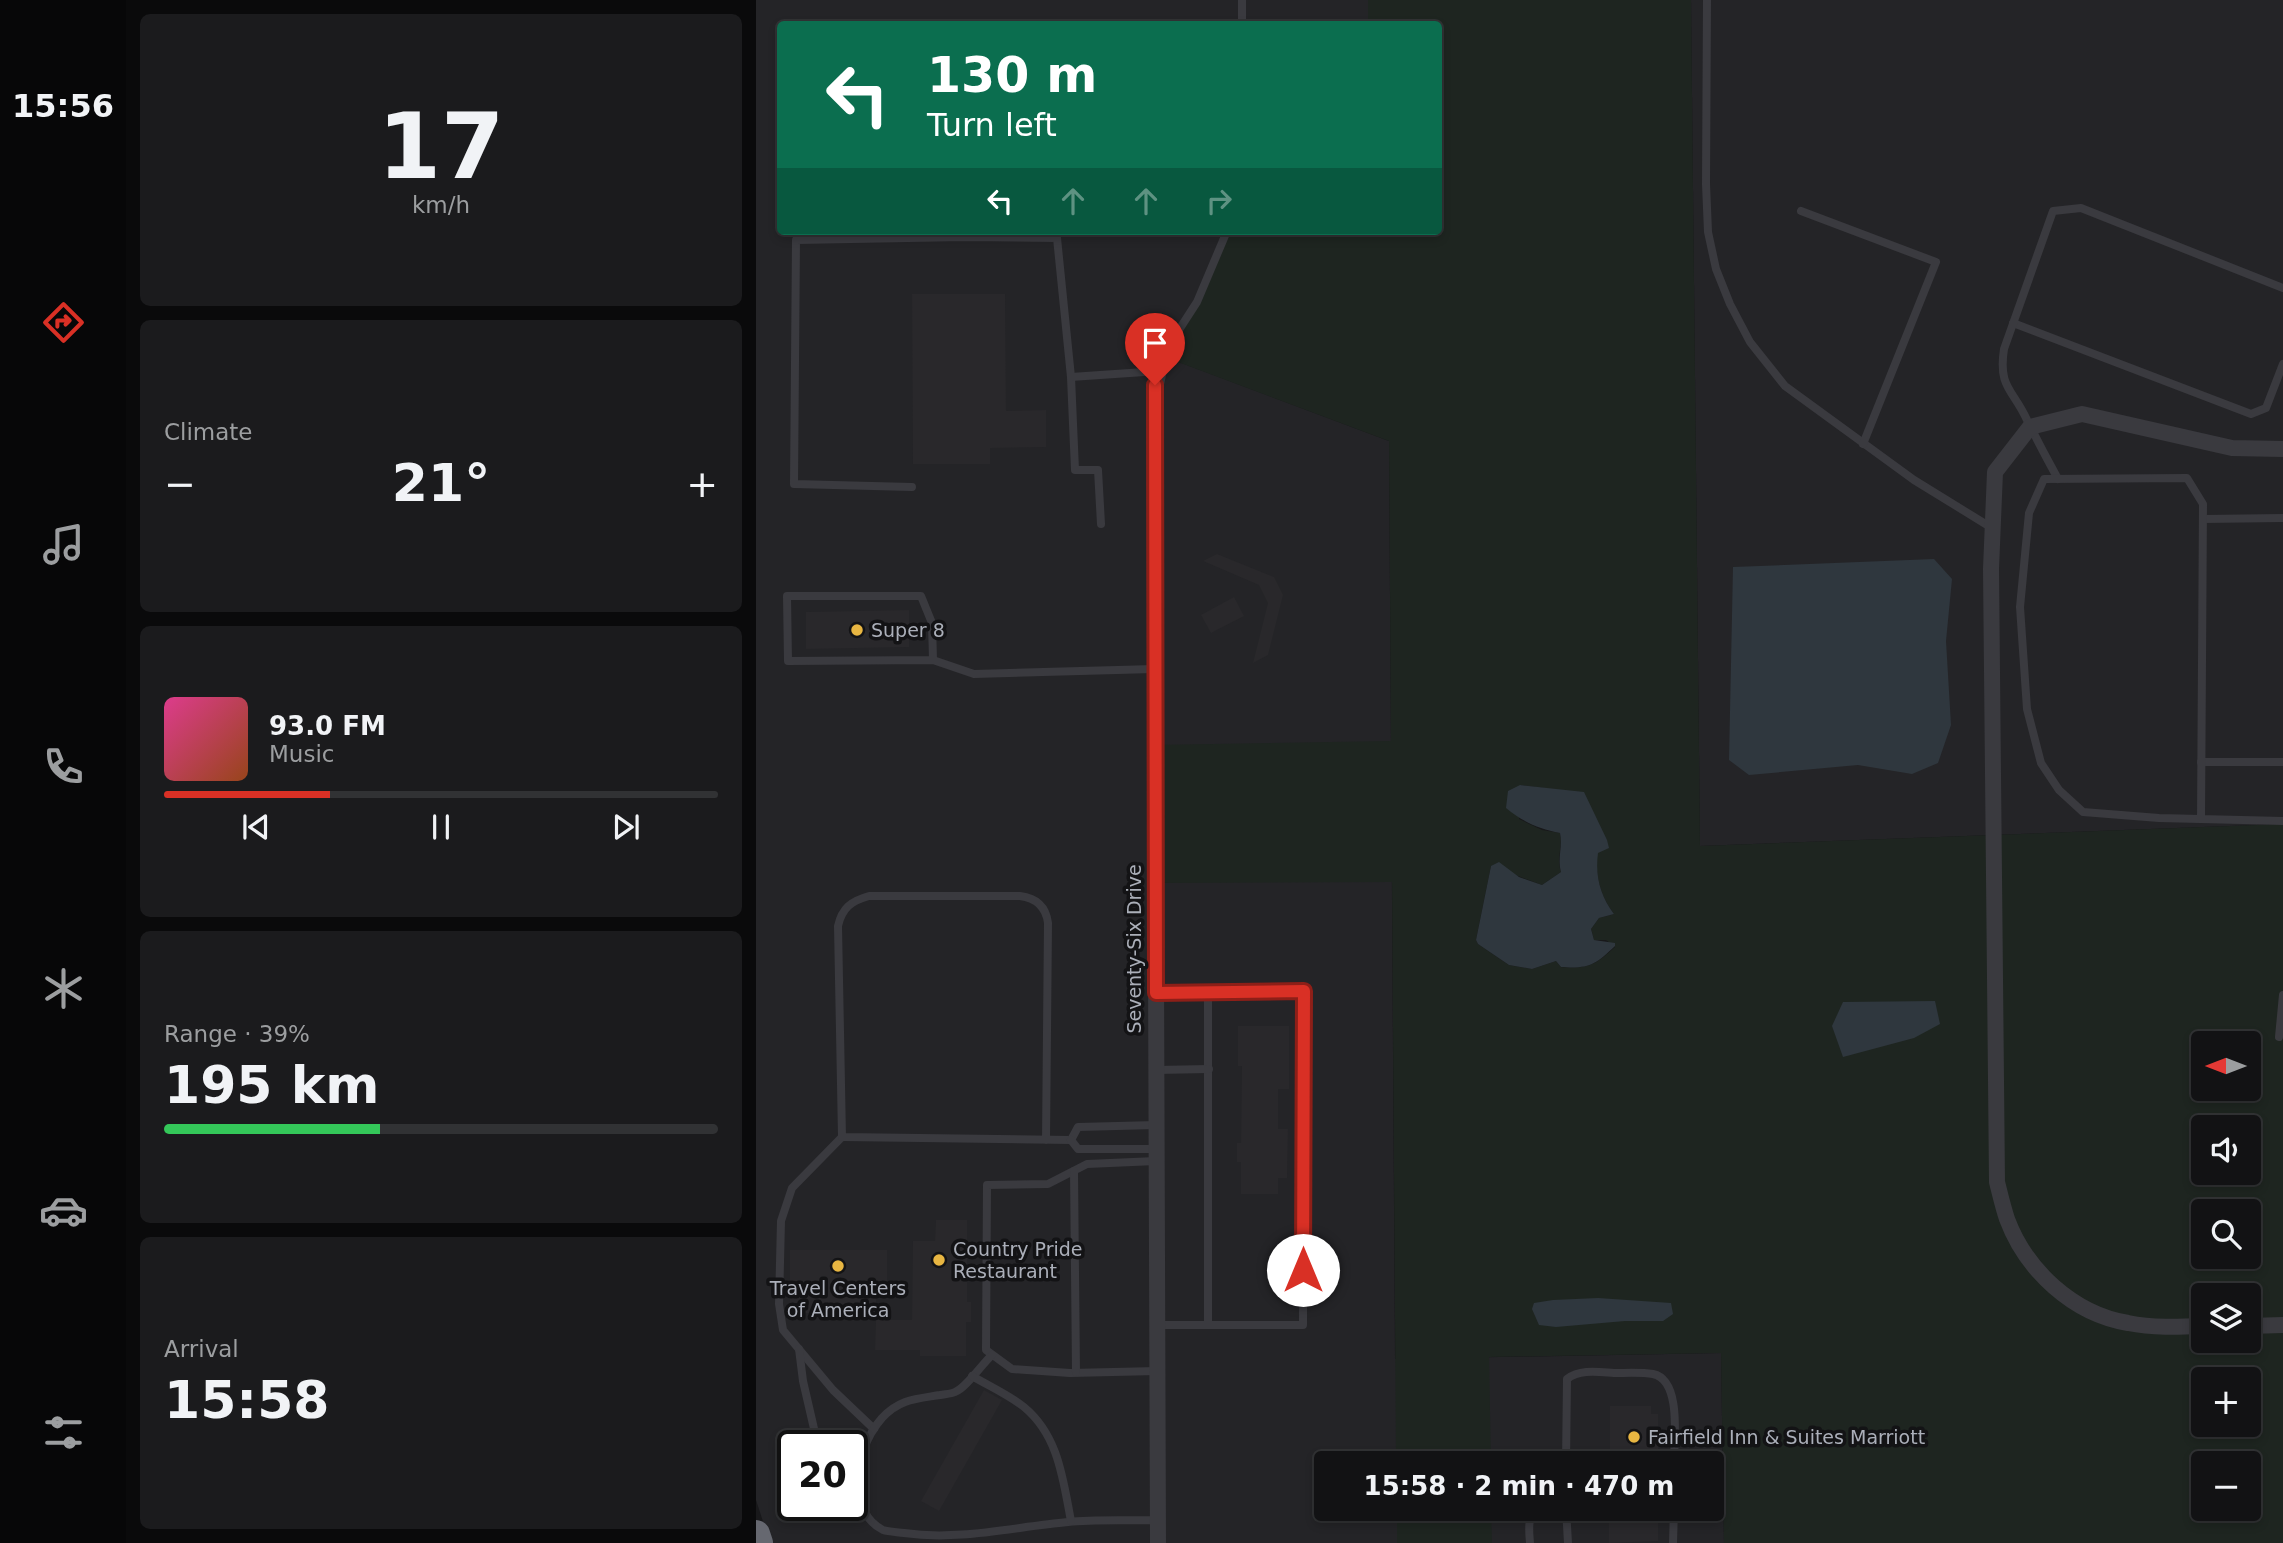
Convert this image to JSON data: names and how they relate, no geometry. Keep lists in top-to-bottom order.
{
  "streets": {
    "street": ["Seventy-Six Drive"]
  },
  "places": [
    "Super 8",
    "Country Pride Restaurant",
    "Travel Centers of America",
    "Fairfield Inn & Suites Marriott"
  ],
  "north": "left",
  "page": {
    "tabs": "15:56",
    "tile": [
      ["17", "km/h"],
      "Climate",
      ["Range · 39%", "195 km"],
      ["Arrival", "15:58"]
    ],
    "turn": ["130 m", "Turn left"],
    "heat": ["−", "21°", "+"],
    "song": ["93.0 FM", "Music"],
    "map_buttons": ["+", "−"],
    "limit": "20",
    "trip": "15:58 · 2 min · 470 m"
  }
}
